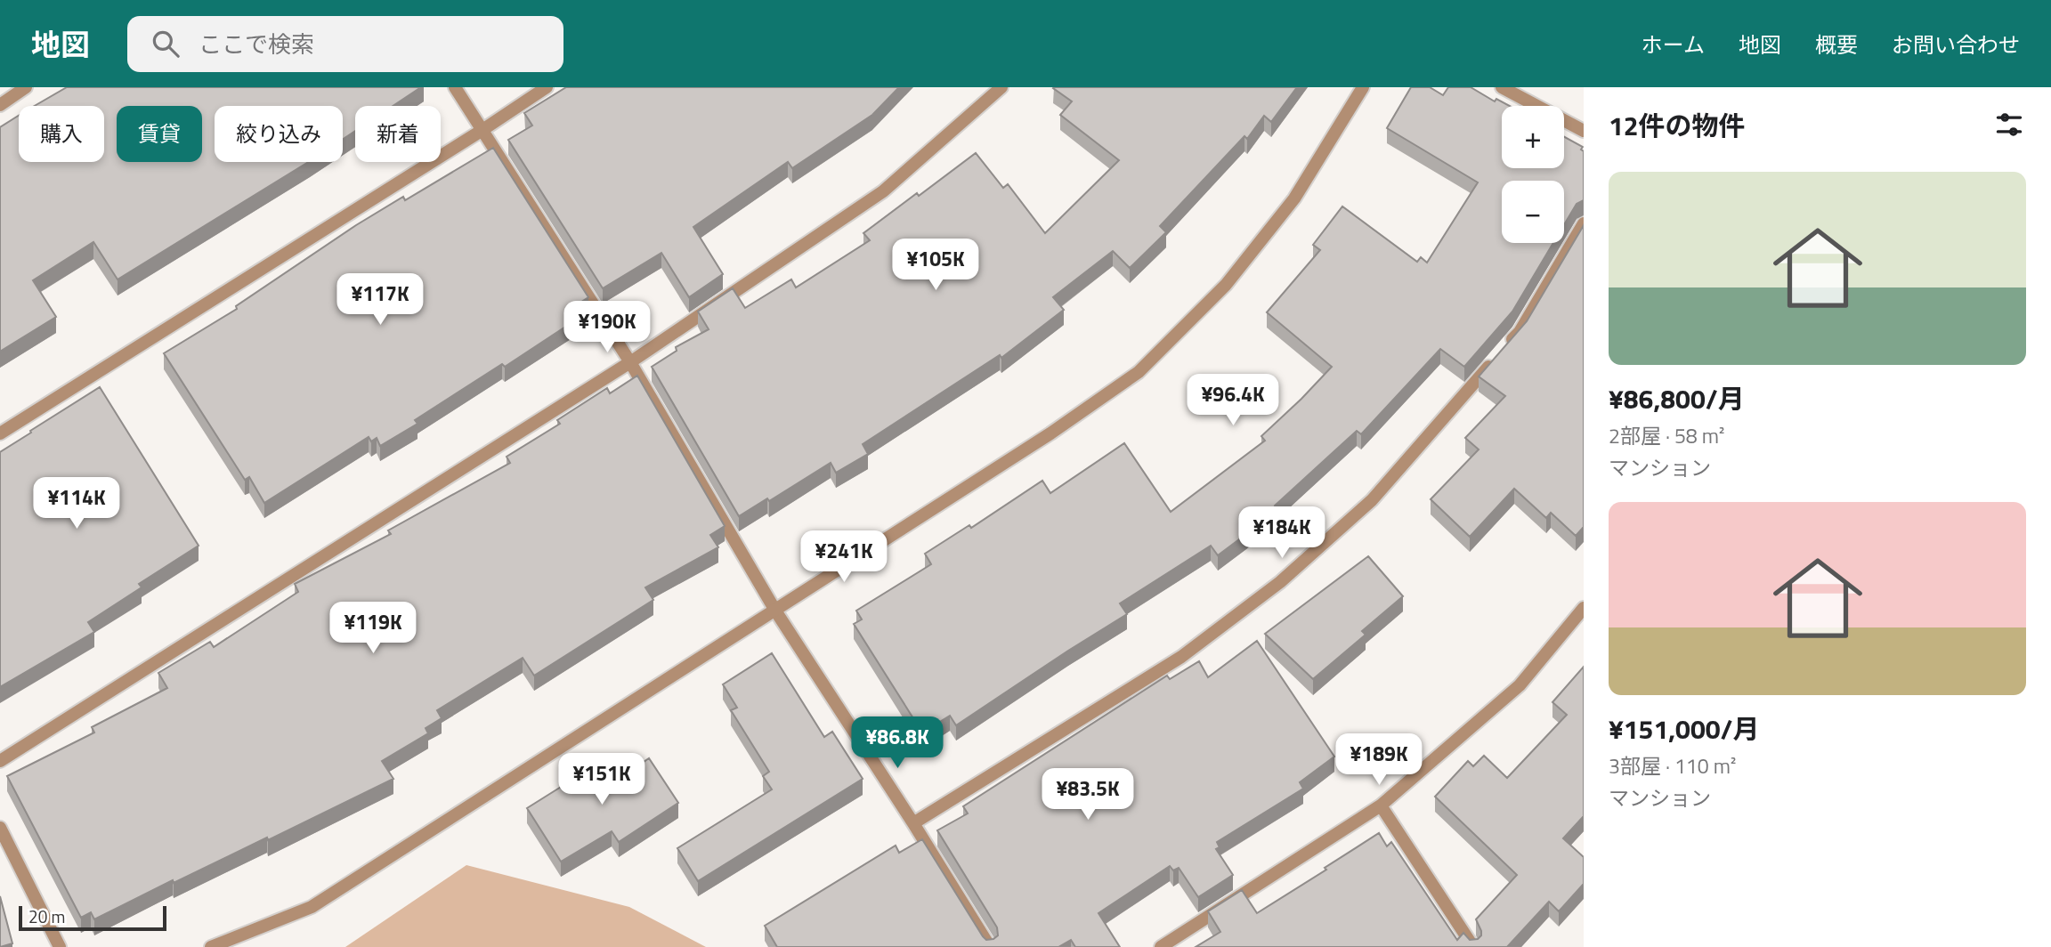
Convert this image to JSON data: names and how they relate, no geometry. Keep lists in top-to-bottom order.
{
  "scale_bar": "20 m",
  "page": {
    "header": "地図",
    "search": "ここで検索",
    "nav": [
      "ホーム",
      "地図",
      "概要",
      "お問い合わせ"
    ],
    "heading": "12件の物件",
    "map_buttons": ["+", "−"],
    "chip": [
      "購入",
      "賃貸",
      "絞り込み",
      "新着"
    ],
    "list": [
      {
        "name": "¥86,800/月",
        "note": "2部屋 · 58 m² · マンション"
      },
      {
        "name": "¥151,000/月",
        "note": "3部屋 · 110 m² · マンション"
      }
    ],
    "price": [
      "¥105K",
      "¥117K",
      "¥190K",
      "¥96.4K",
      "¥114K",
      "¥184K",
      "¥241K",
      "¥119K",
      "¥86.8K",
      "¥189K",
      "¥151K",
      "¥83.5K"
    ],
    "scale": "20 m"
  }
}
